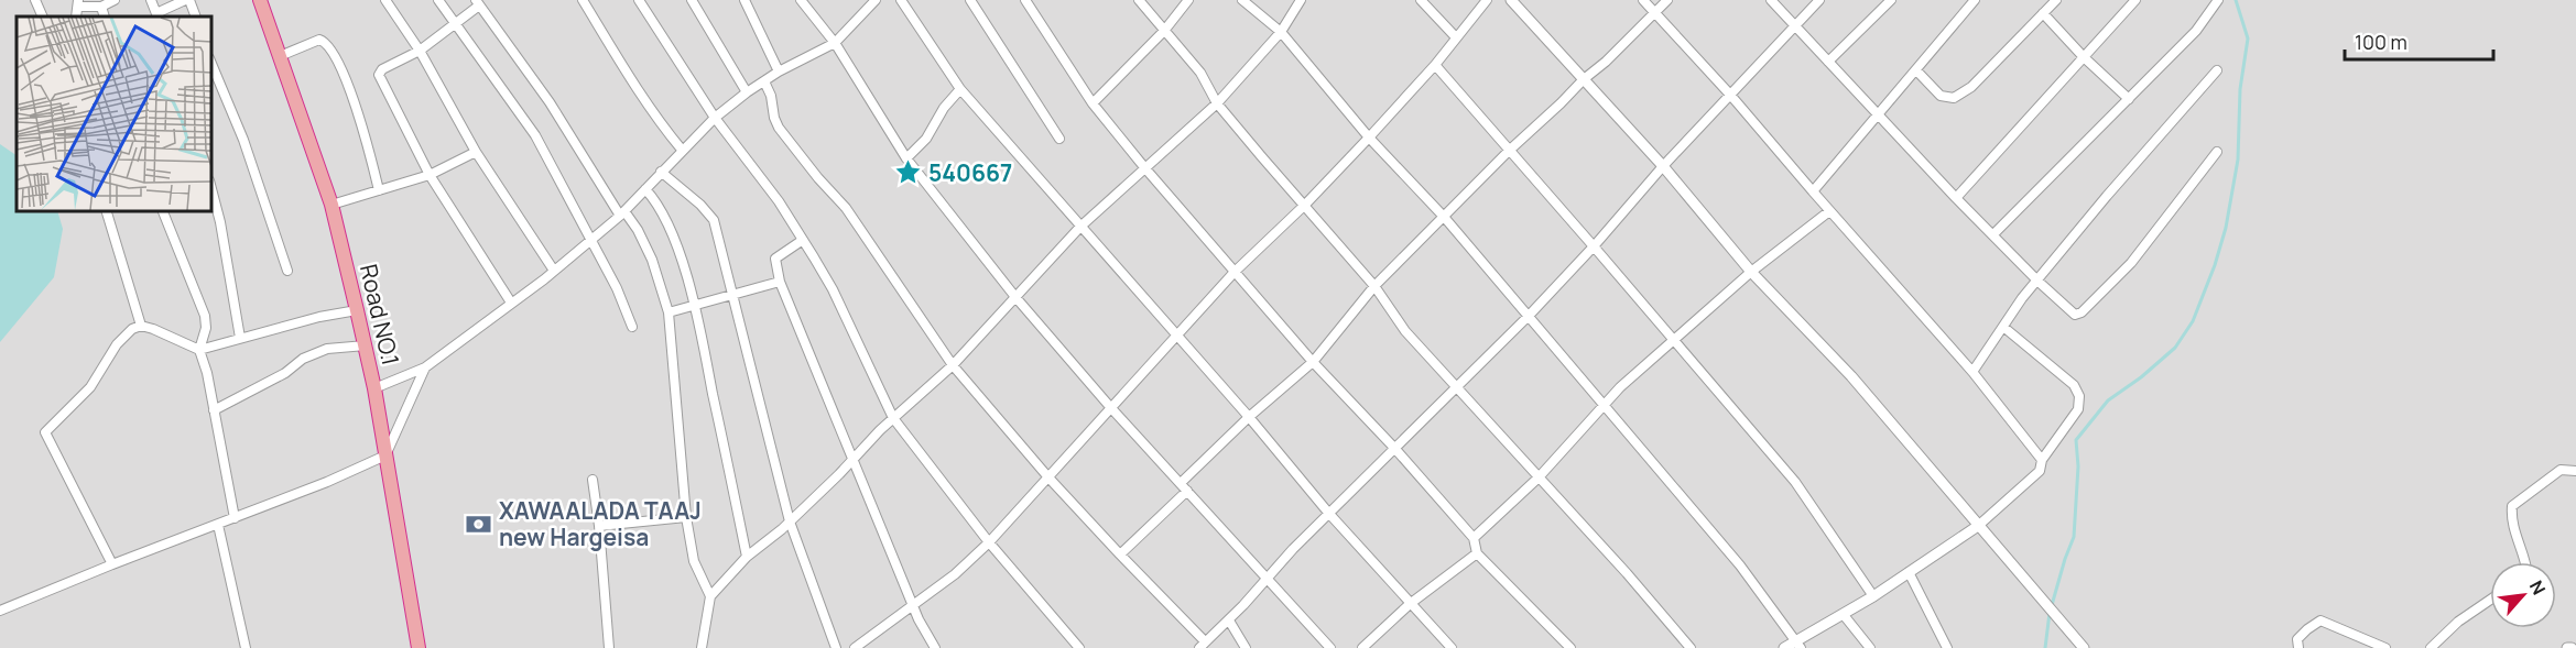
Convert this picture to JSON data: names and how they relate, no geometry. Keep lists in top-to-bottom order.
{
  "streets": {
    "highway": ["Road NO.1"]
  },
  "places": {
    "place": ["540667"],
    "bank": ["XAWAALADA TAAJ new Hargeisa"]
  },
  "scale_bar": "100 m",
  "north": "top right"
}
